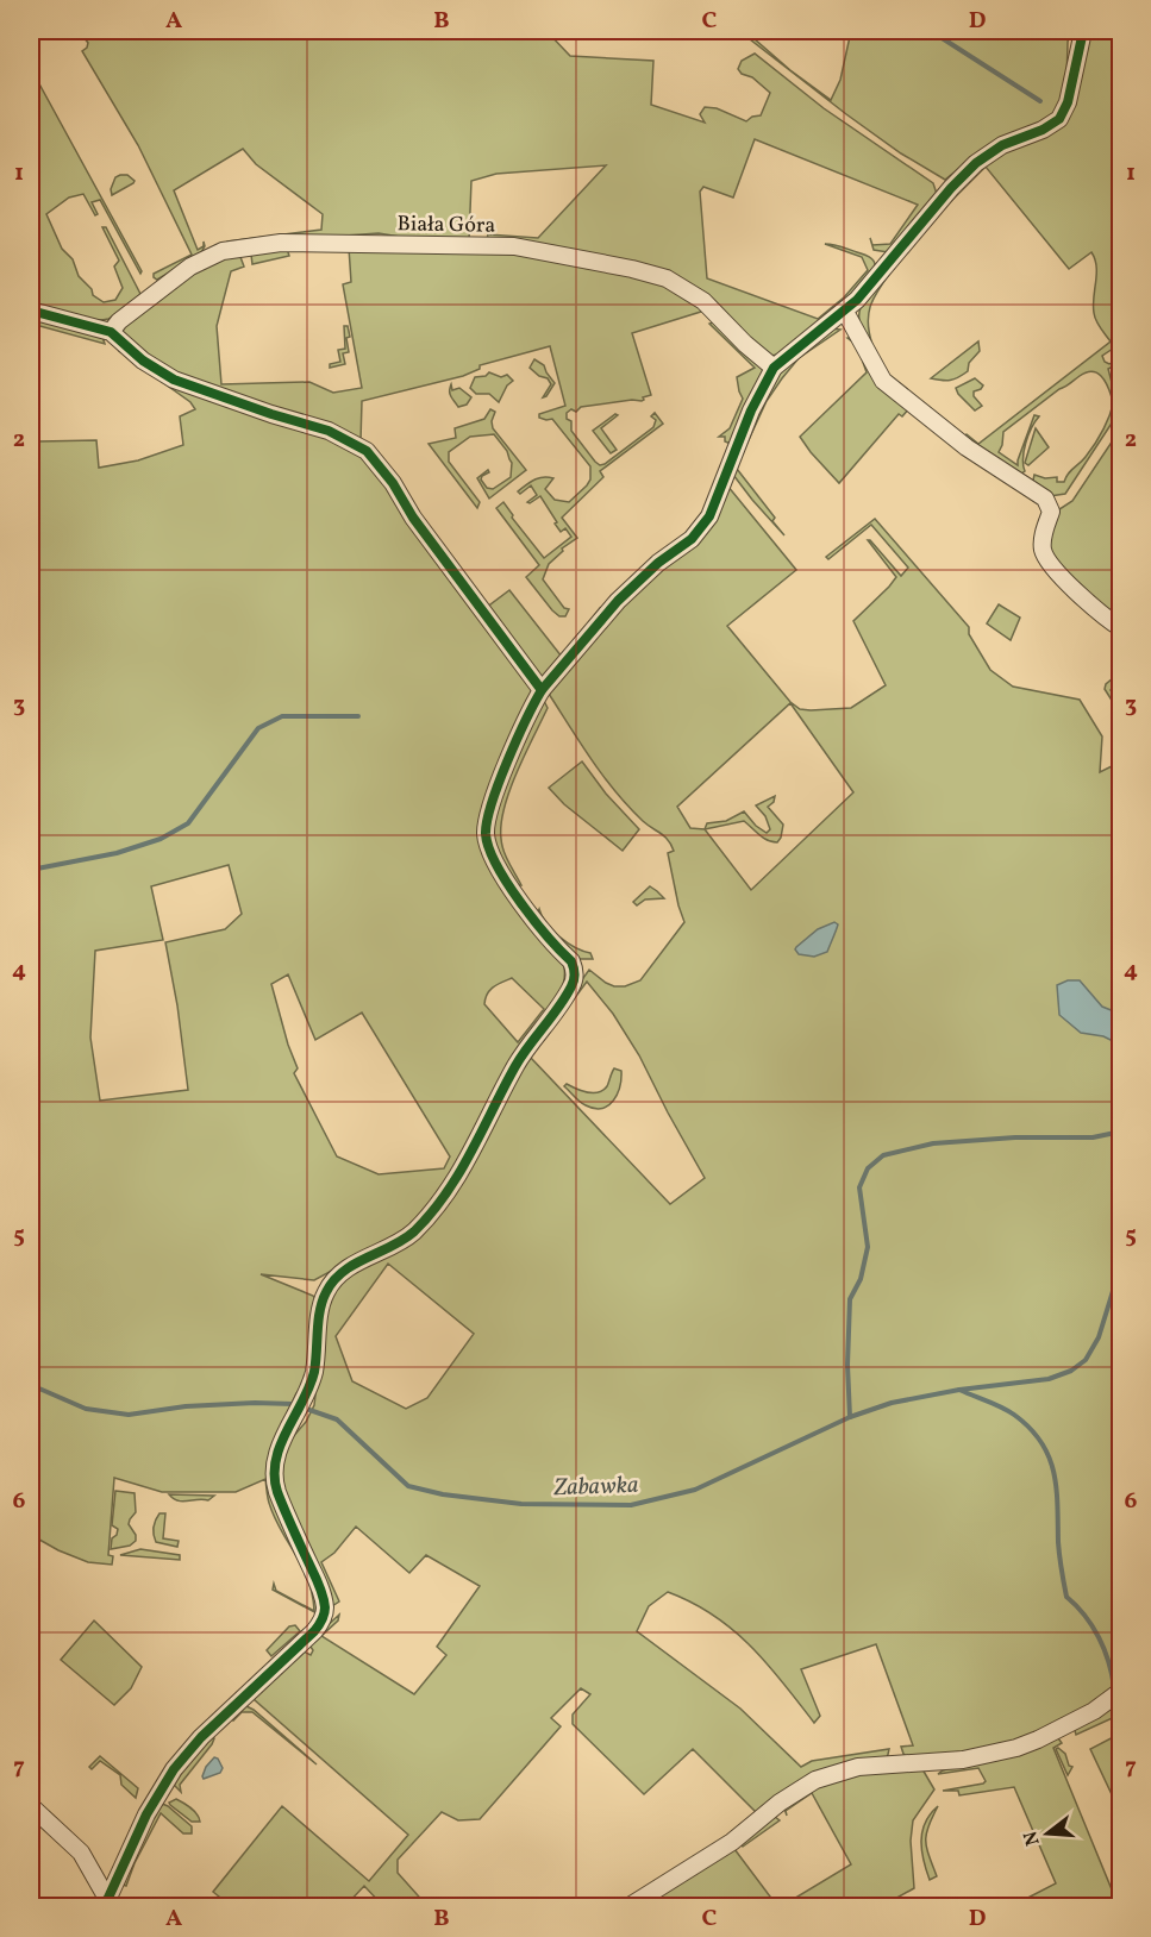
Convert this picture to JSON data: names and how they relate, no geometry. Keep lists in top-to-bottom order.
{
  "streets": {
    "street": ["Biała Góra"]
  },
  "water": ["Zabawka"],
  "north": "left",
  "grid": {
    "columns": [
      "A",
      "B",
      "C",
      "D"
    ],
    "rows": [
      "1",
      "2",
      "3",
      "4",
      "5",
      "6",
      "7"
    ]
  }
}
